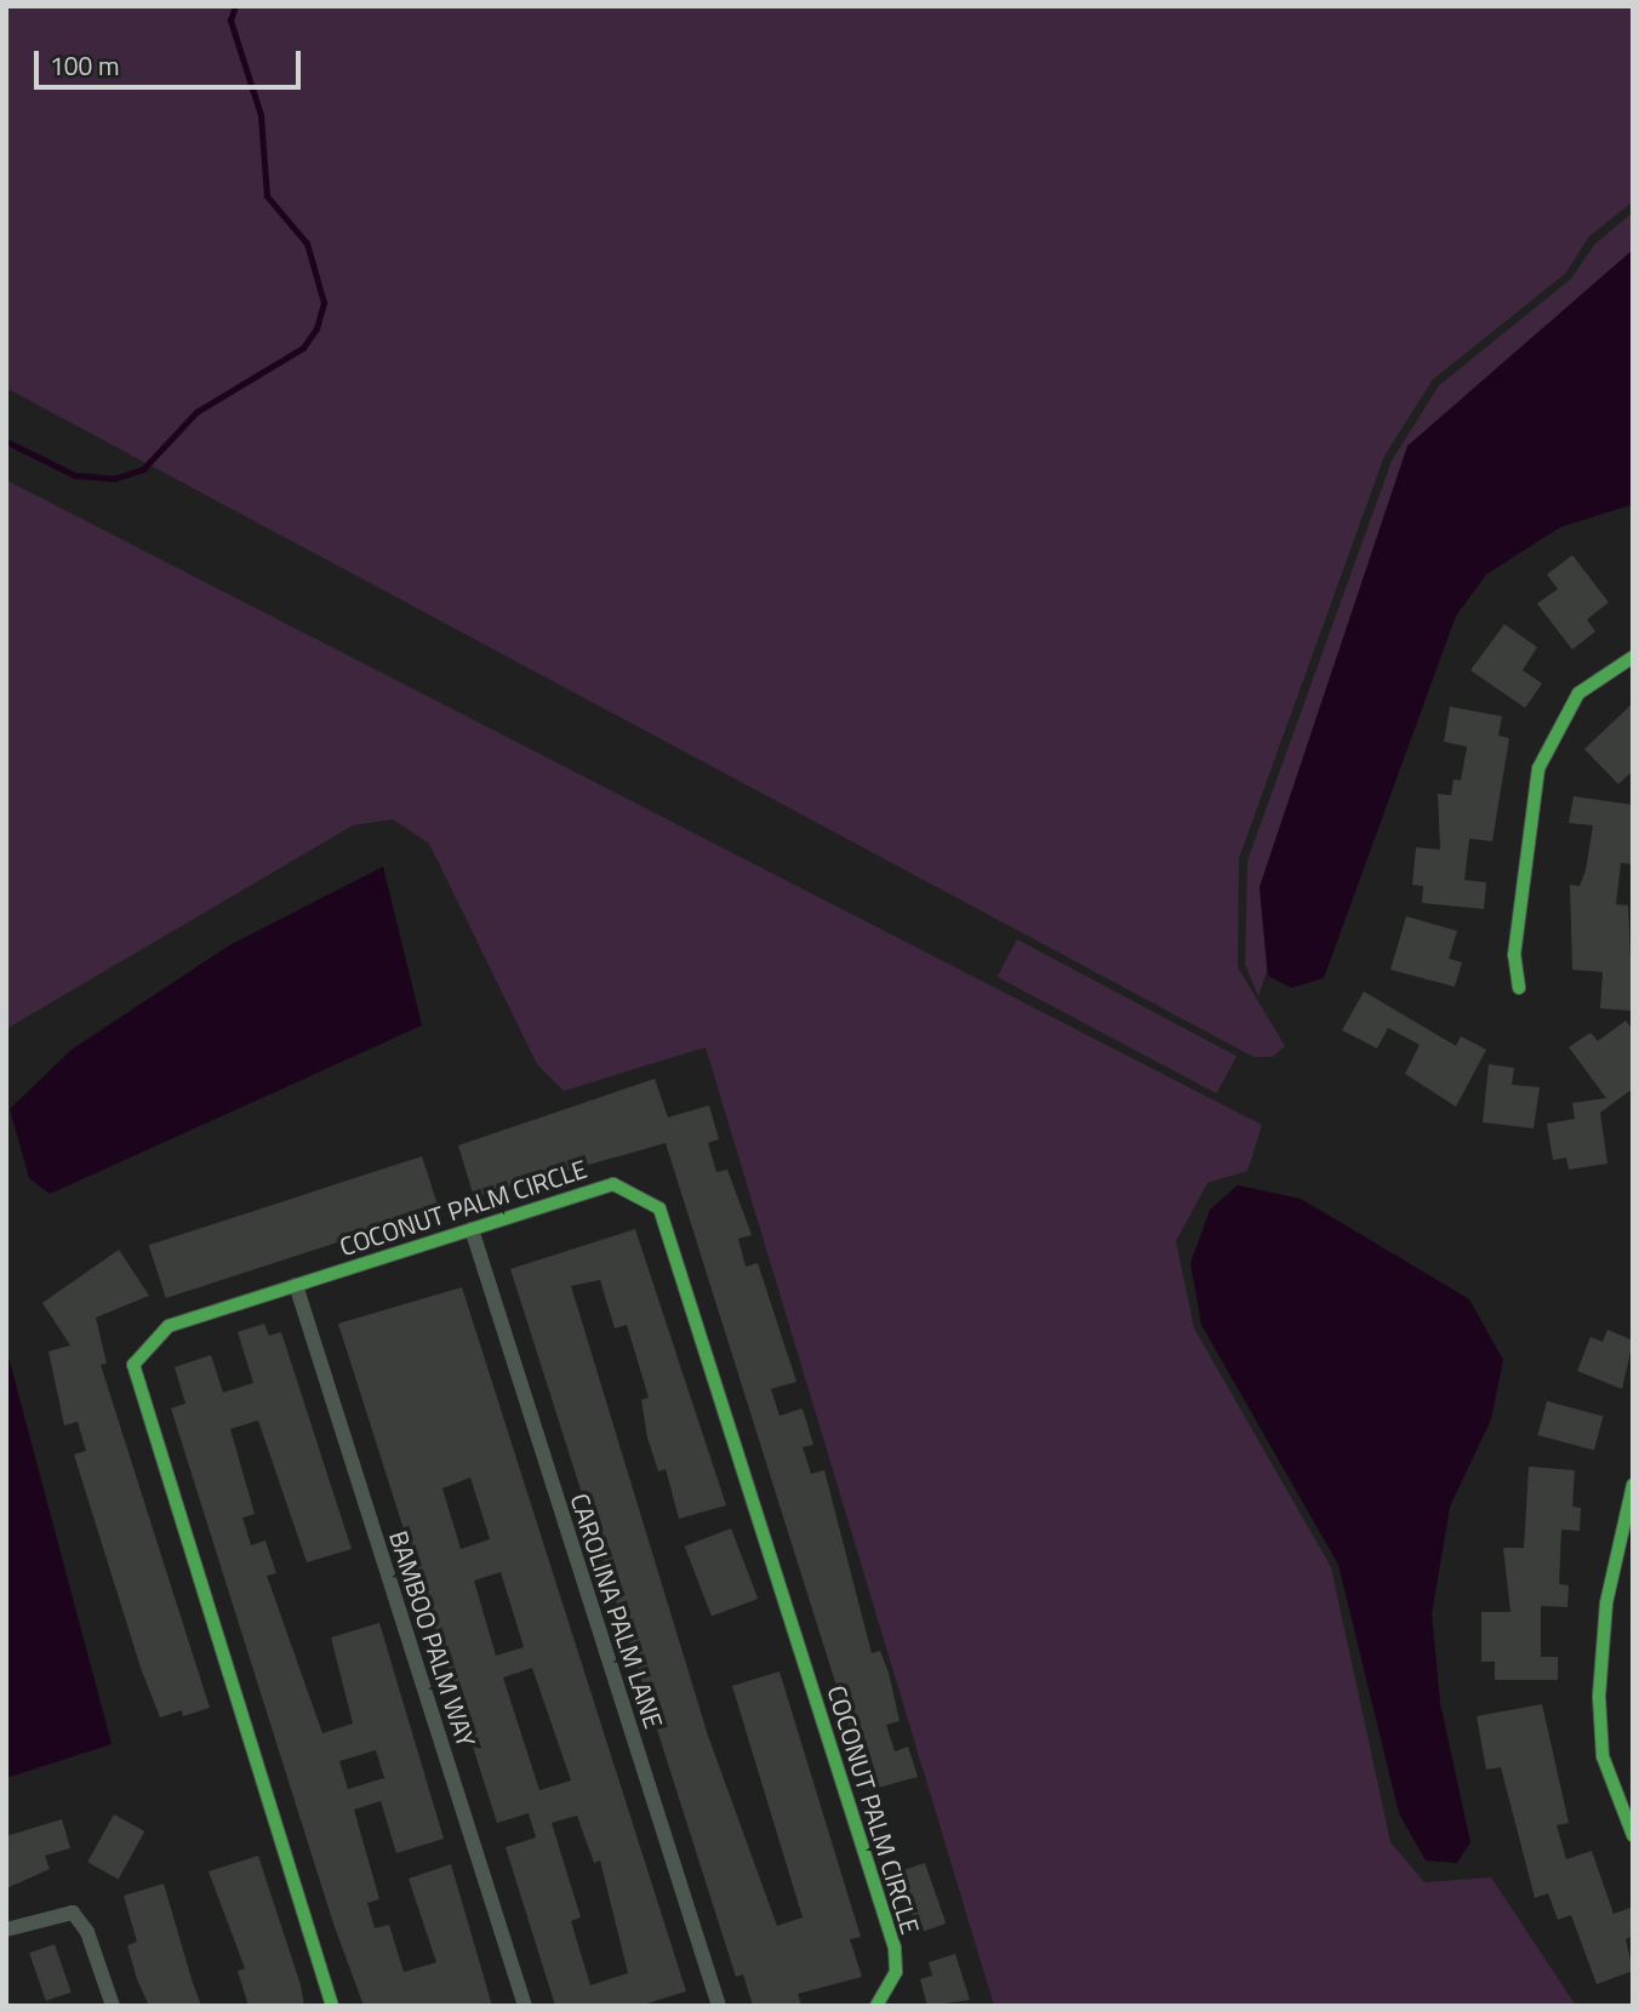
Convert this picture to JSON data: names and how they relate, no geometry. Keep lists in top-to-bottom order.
{
  "streets": {
    "street": ["COCONUT PALM CIRCLE", "CAROLINA PALM LANE", "BAMBOO PALM WAY"]
  },
  "crossings": [
    ["COCONUT PALM CIRCLE", "CAROLINA PALM LANE"],
    ["COCONUT PALM CIRCLE", "BAMBOO PALM WAY"]
  ],
  "scale_bar": "100 m"
}
